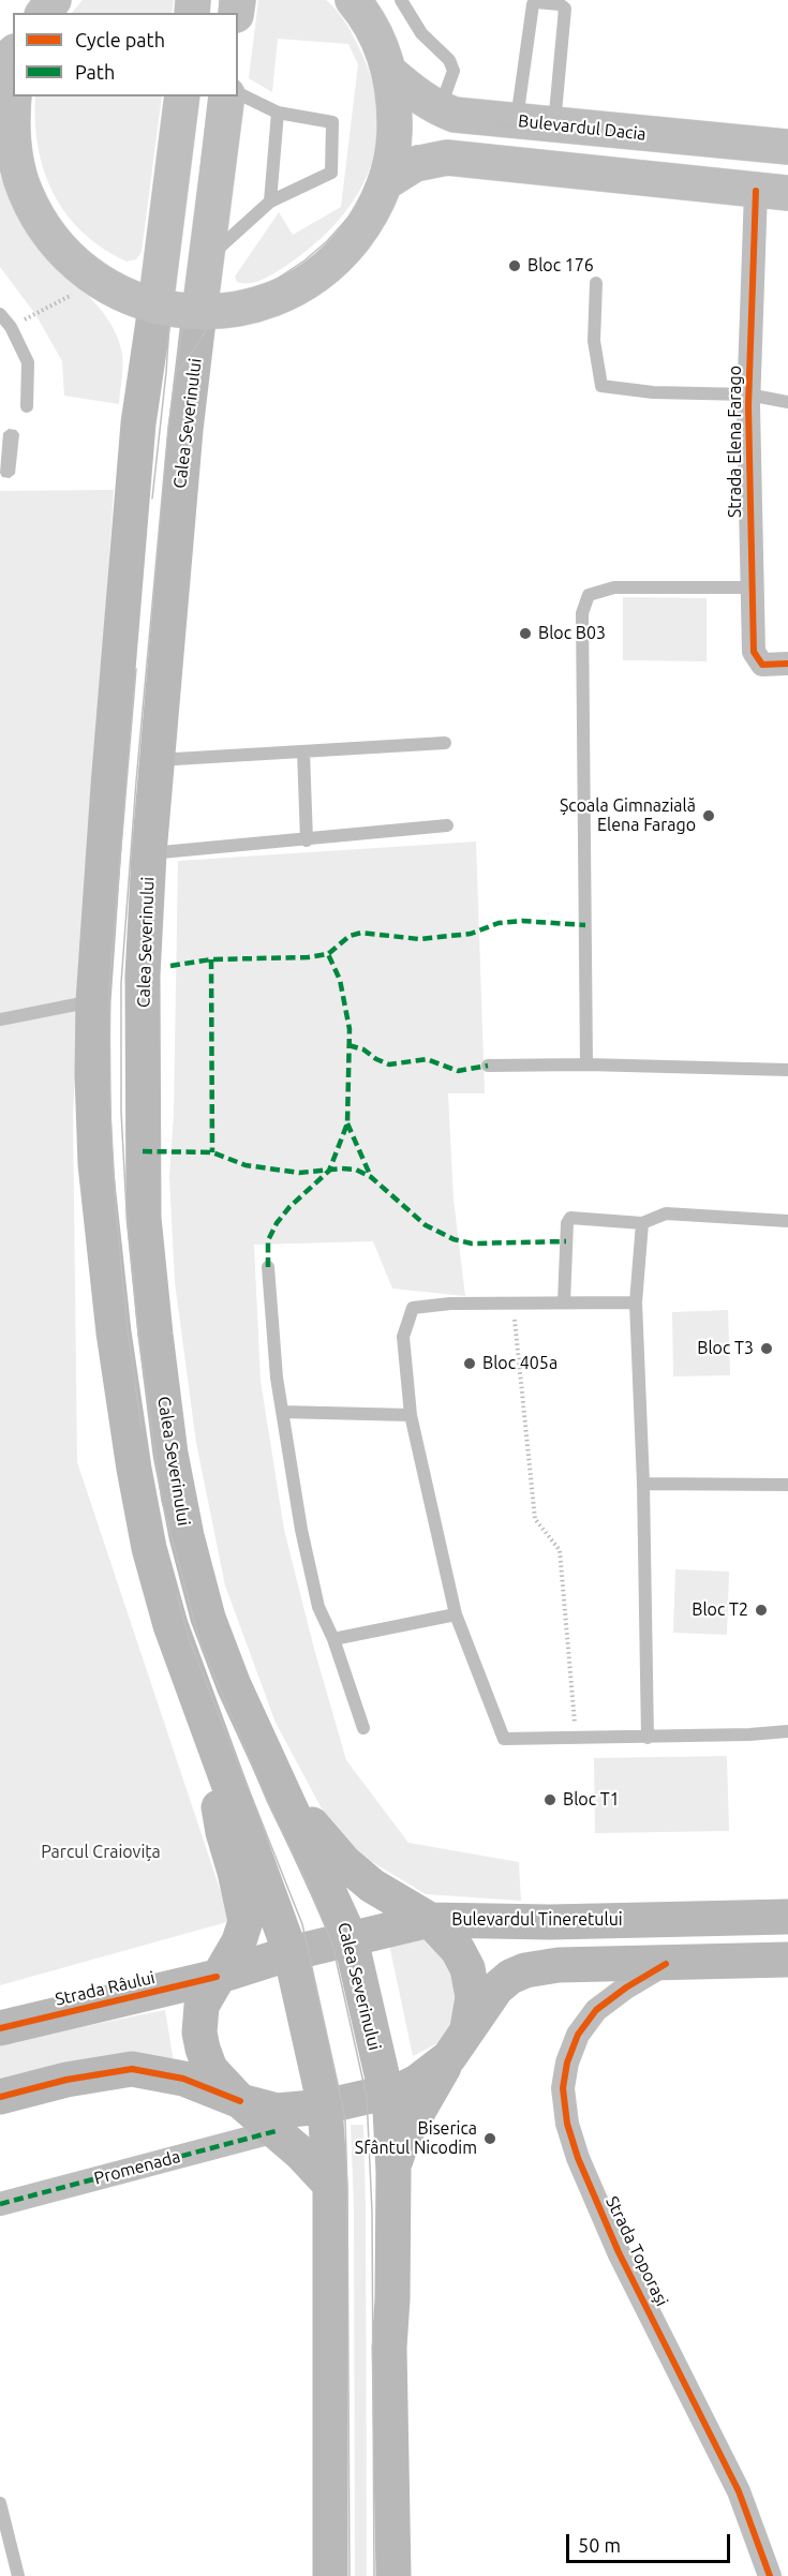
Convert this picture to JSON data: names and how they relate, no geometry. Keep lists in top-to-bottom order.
{
  "streets": {
    "main road": [
      "Bulevardul Dacia",
      "Calea Severinului",
      "Bulevardul Tineretului",
      "Strada Râului"
    ],
    "street": ["Strada Elena Farago", "Promenada", "Strada Toporași"]
  },
  "crossings": [
    ["Bulevardul Dacia", "Calea Severinului"],
    ["Calea Severinului", "Bulevardul Tineretului"],
    ["Bulevardul Tineretului", "Strada Râului"]
  ],
  "parks": ["Parcul Craiovița"],
  "places": [
    "Bloc 176",
    "Bloc B03",
    "Școala Gimnazială Elena Farago",
    "Bloc T3",
    "Bloc 405a",
    "Bloc T2",
    "Bloc T1",
    "Biserica Sfântul Nicodim"
  ],
  "legend": ["Cycle path", "Path"],
  "scale_bar": "50 m"
}
